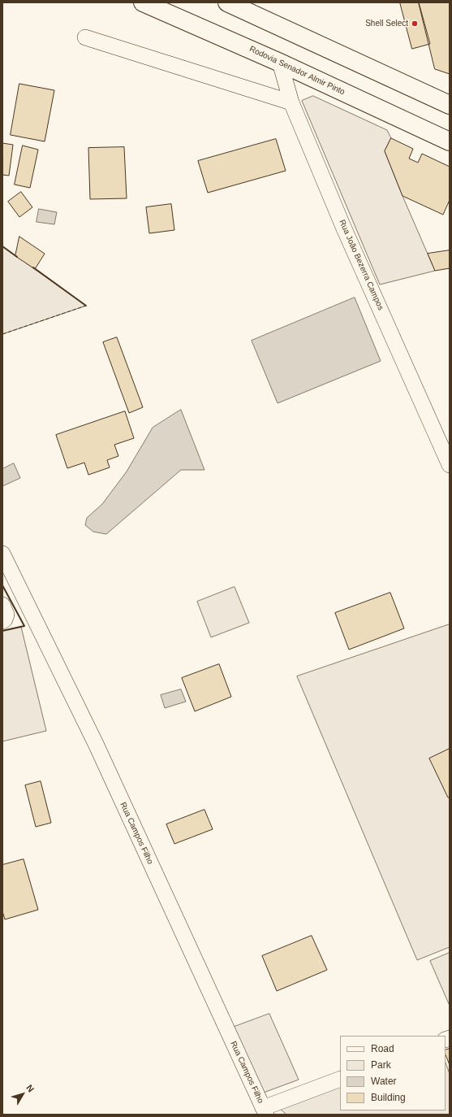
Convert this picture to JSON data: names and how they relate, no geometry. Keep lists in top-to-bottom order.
{
  "streets": {
    "main road": ["Rodovia Senador Almir Pinto"],
    "street": ["Rua João Bezerra Campos", "Rua Campos Filho"]
  },
  "crossings": [
    ["Rodovia Senador Almir Pinto", "Rua João Bezerra Campos"]
  ],
  "places": ["Shell Select"],
  "legend": [
    "Road",
    "Park",
    "Water",
    "Building"
  ],
  "north": "top right"
}
